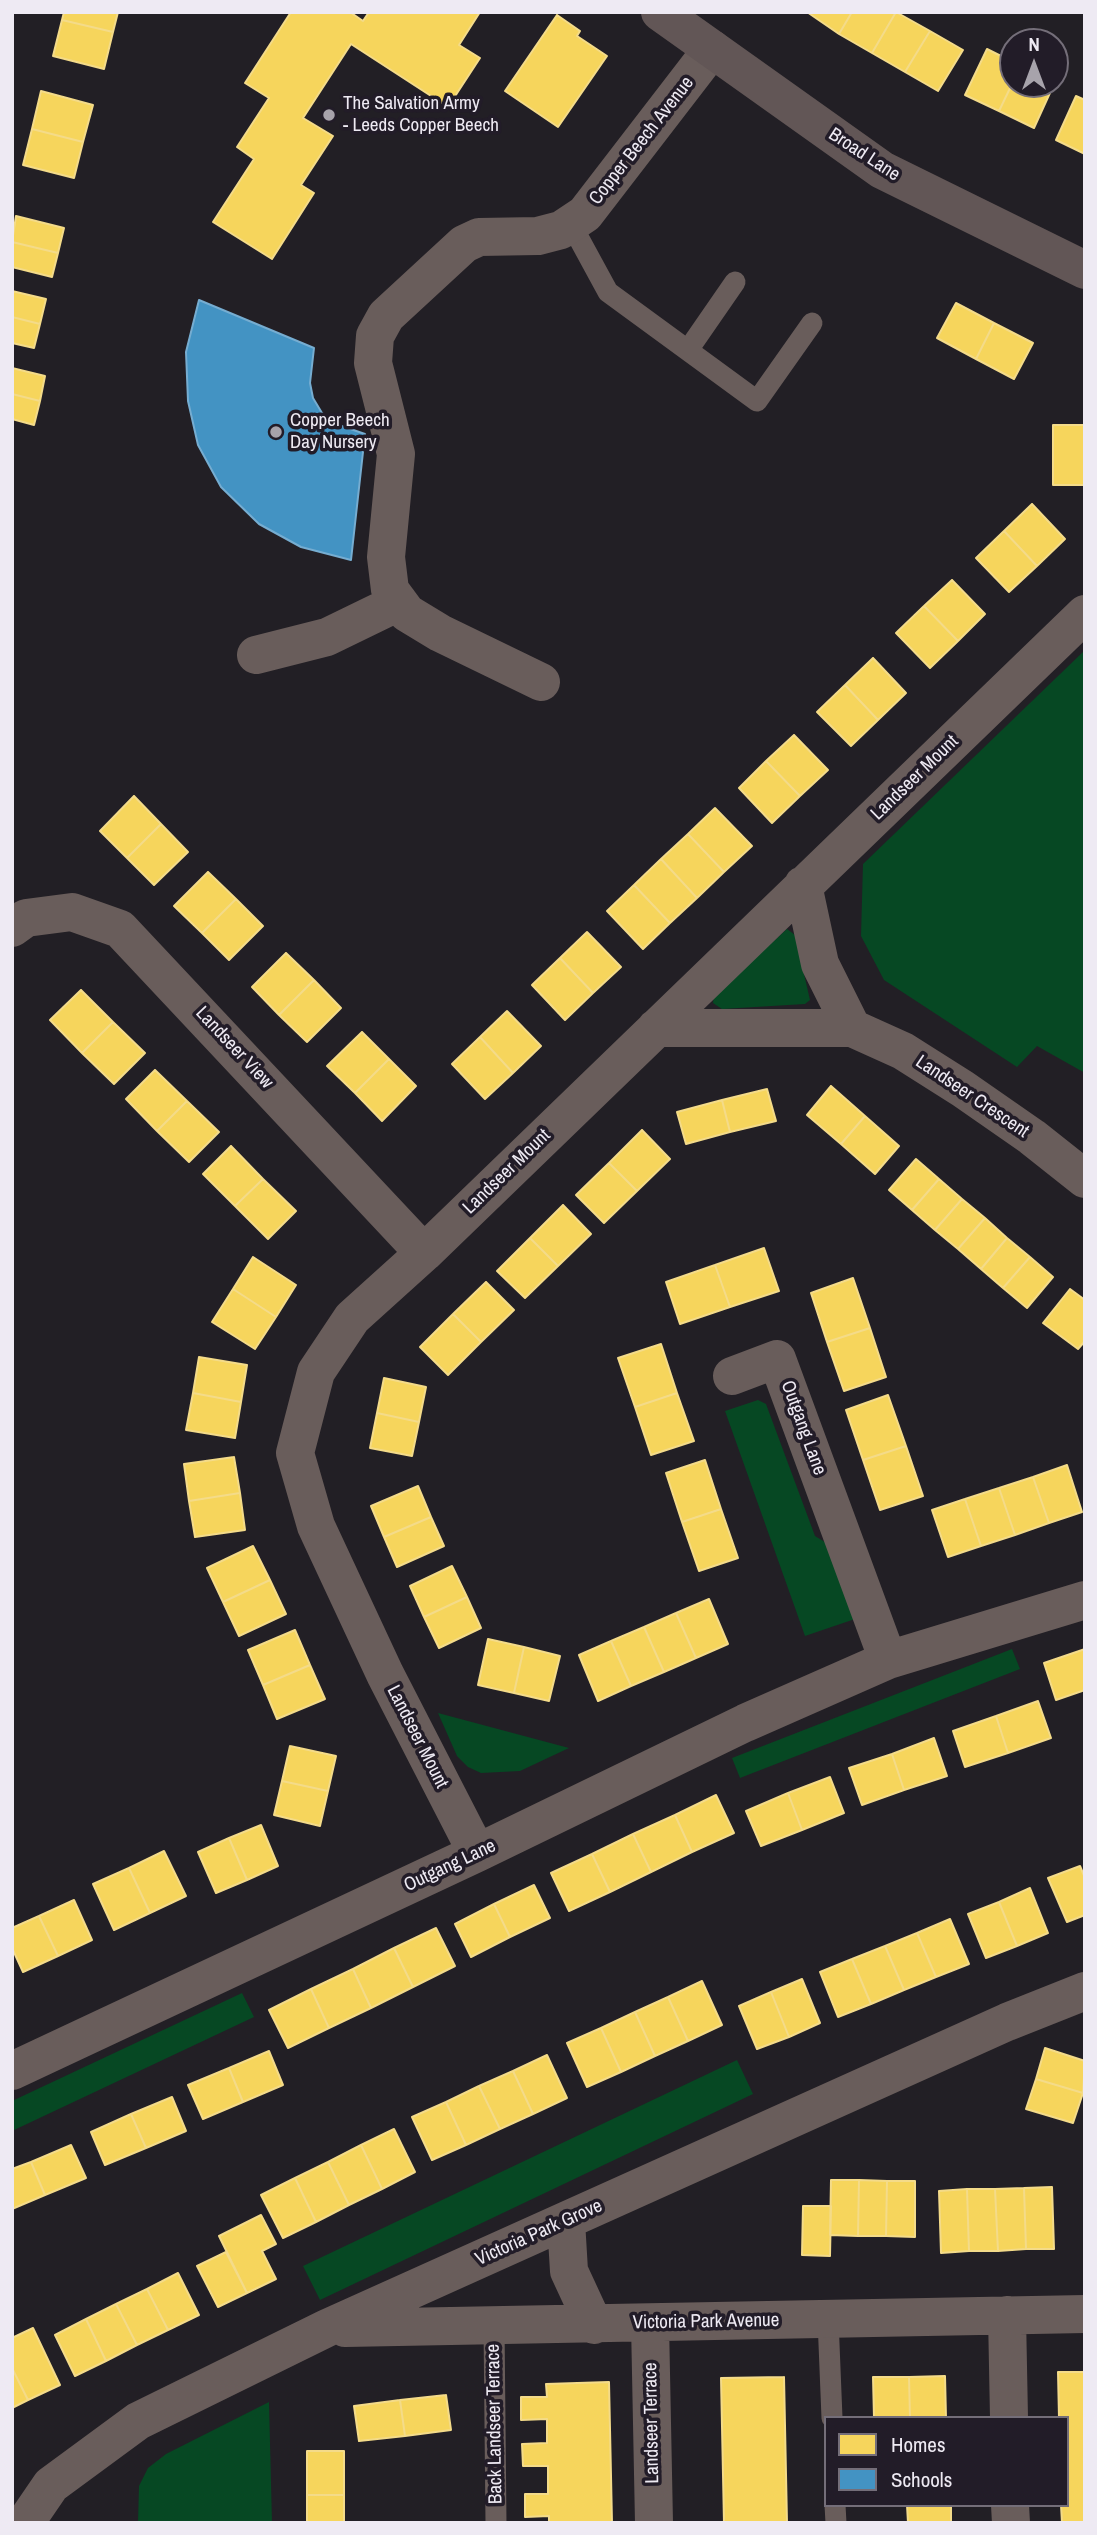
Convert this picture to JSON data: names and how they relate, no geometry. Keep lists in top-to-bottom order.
{
  "streets": {
    "street": [
      "Copper Beech Avenue",
      "Broad Lane",
      "Landseer Mount",
      "Landseer View",
      "Landseer Crescent",
      "Outgang Lane",
      "Victoria Park Grove",
      "Victoria Park Avenue",
      "Landseer Terrace"
    ],
    "lane": ["Back Landseer Terrace"]
  },
  "crossings": [
    ["Copper Beech Avenue", "Broad Lane"],
    ["Landseer Mount", "Landseer View"],
    ["Landseer Mount", "Landseer Crescent"],
    ["Landseer Mount", "Outgang Lane"],
    ["Victoria Park Grove", "Victoria Park Avenue"],
    ["Victoria Park Avenue", "Landseer Terrace"],
    ["Victoria Park Avenue", "Back Landseer Terrace"]
  ],
  "places": ["The Salvation Army - Leeds Copper Beech", "Copper Beech Day Nursery"],
  "legend": ["Homes", "Schools"],
  "north": "top"
}
